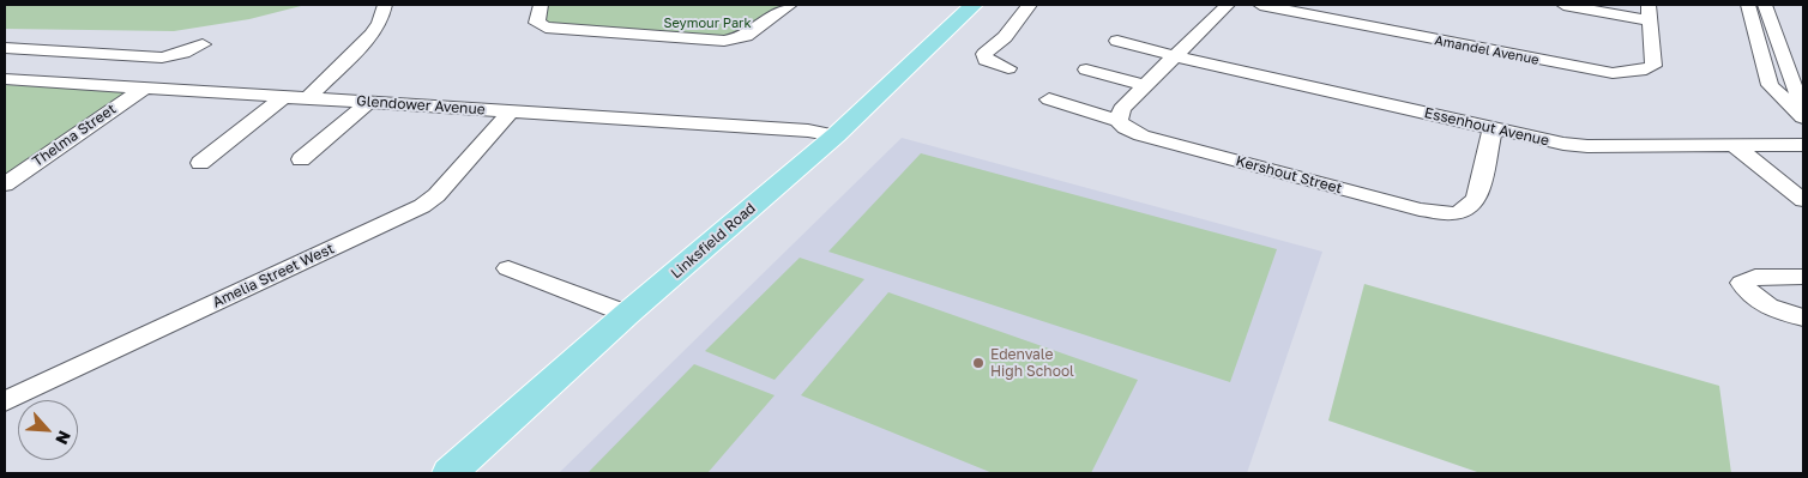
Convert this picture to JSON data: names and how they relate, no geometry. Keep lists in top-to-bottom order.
{
  "streets": {
    "main road": ["Linksfield Road"],
    "street": [
      "Amandel Avenue",
      "Glendower Avenue",
      "Essenhout Avenue",
      "Thelma Street",
      "Kershout Street",
      "Amelia Street West"
    ]
  },
  "crossings": [
    ["Glendower Avenue", "Thelma Street"],
    ["Glendower Avenue", "Linksfield Road"],
    ["Glendower Avenue", "Amelia Street West"],
    ["Essenhout Avenue", "Kershout Street"]
  ],
  "parks": ["Seymour Park"],
  "places": ["Edenvale High School"],
  "north": "bottom right"
}
